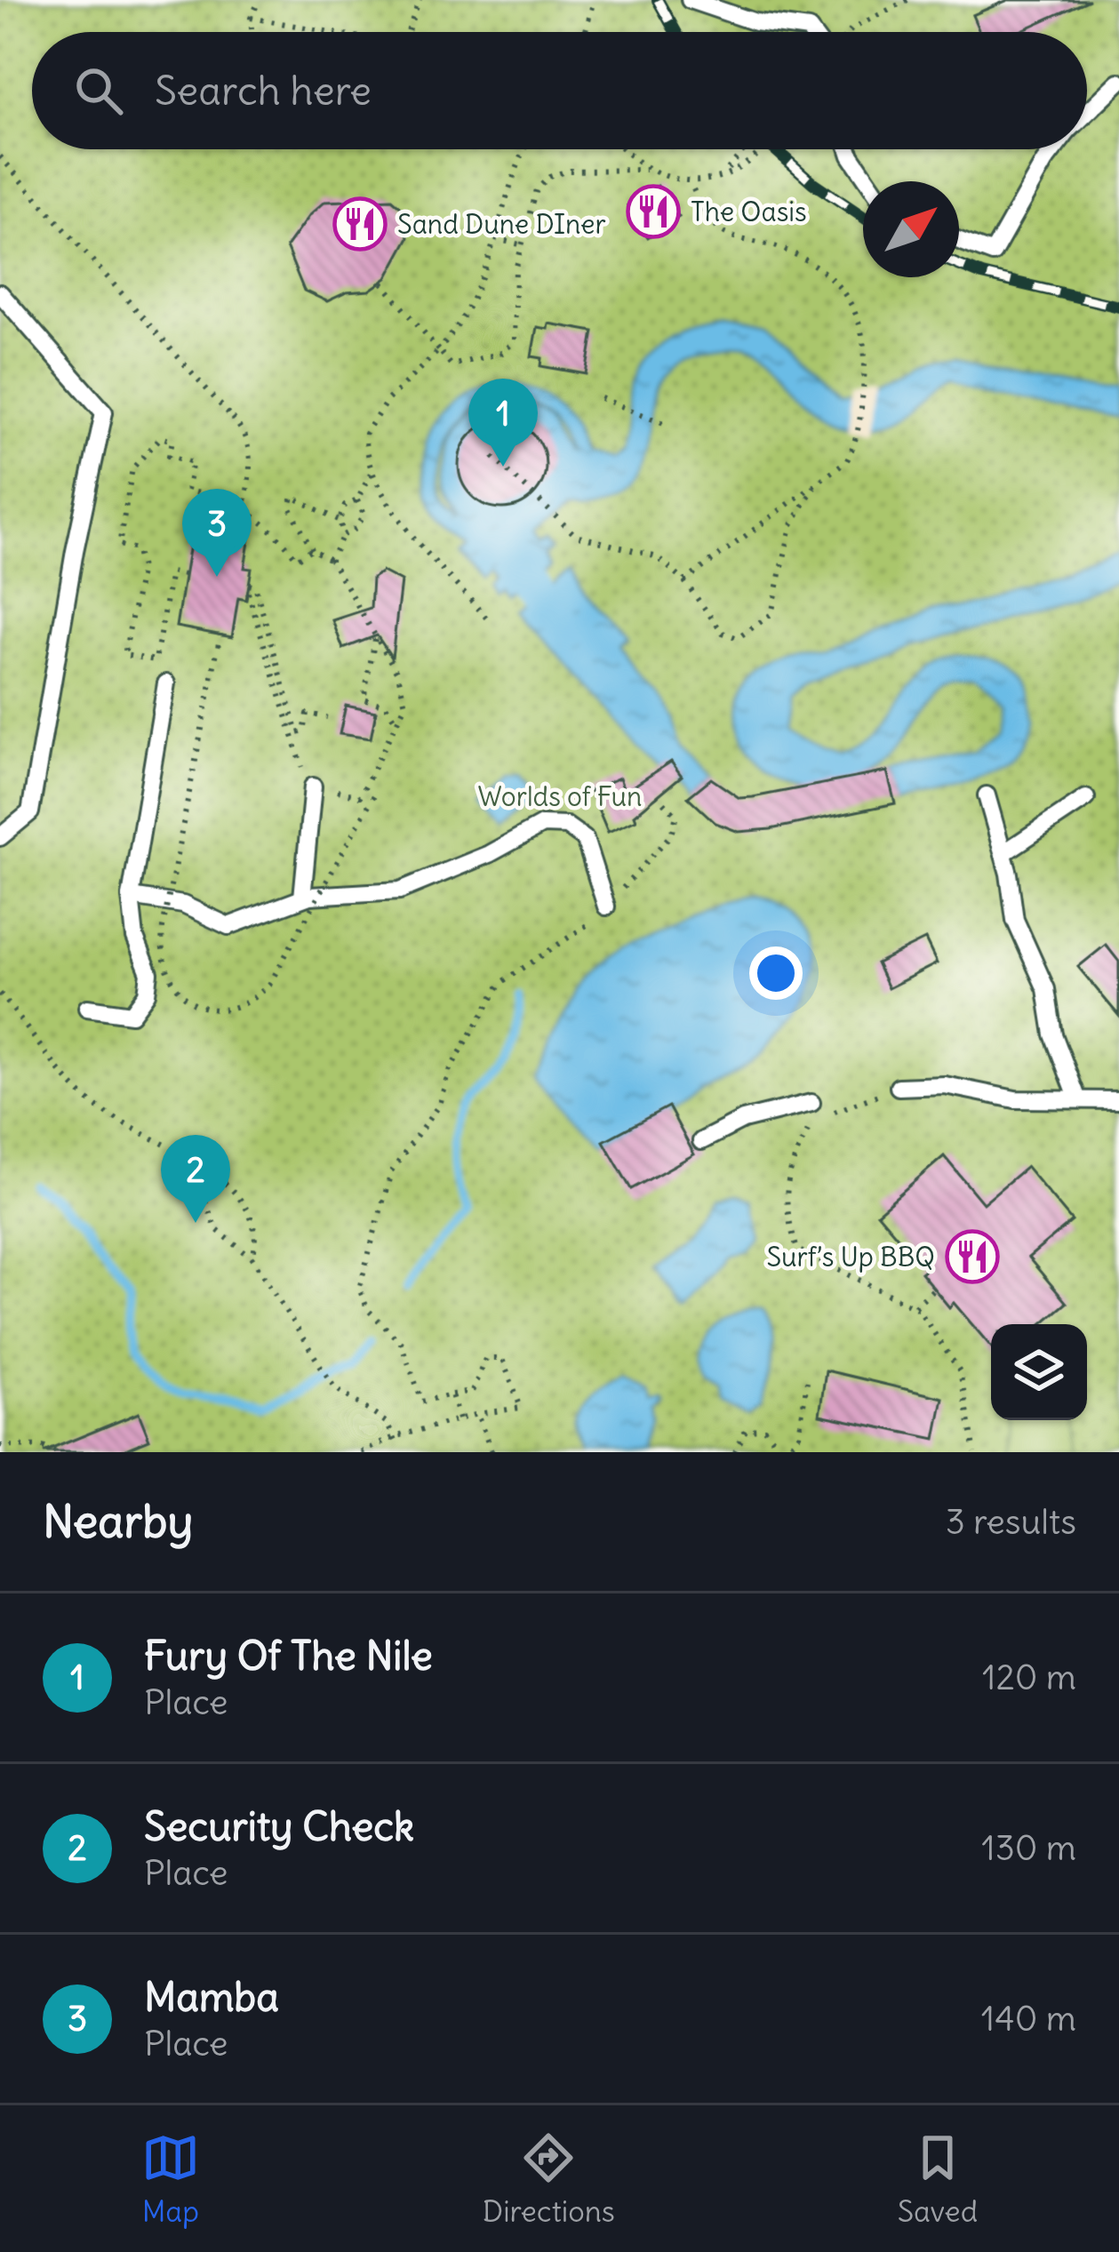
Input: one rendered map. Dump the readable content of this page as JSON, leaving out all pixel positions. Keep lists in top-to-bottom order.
{
  "parks": ["Worlds of Fun"],
  "places": {
    "restaurant": ["The Oasis", "Sand Dune DIner", "Surf’s Up BBQ"]
  },
  "north": "top right",
  "page": {
    "search": "Search here",
    "pins": ["1", "3", "2"],
    "heading": ["Nearby", "3 results"],
    "list": [
      {
        "mark": "1",
        "name": "Fury Of The Nile",
        "note": "Place",
        "value": "120 m"
      },
      {
        "mark": "2",
        "name": "Security Check",
        "note": "Place",
        "value": "130 m"
      },
      {
        "mark": "3",
        "name": "Mamba",
        "note": "Place",
        "value": "140 m"
      }
    ],
    "nav": ["Map", "Directions", "Saved"]
  }
}
